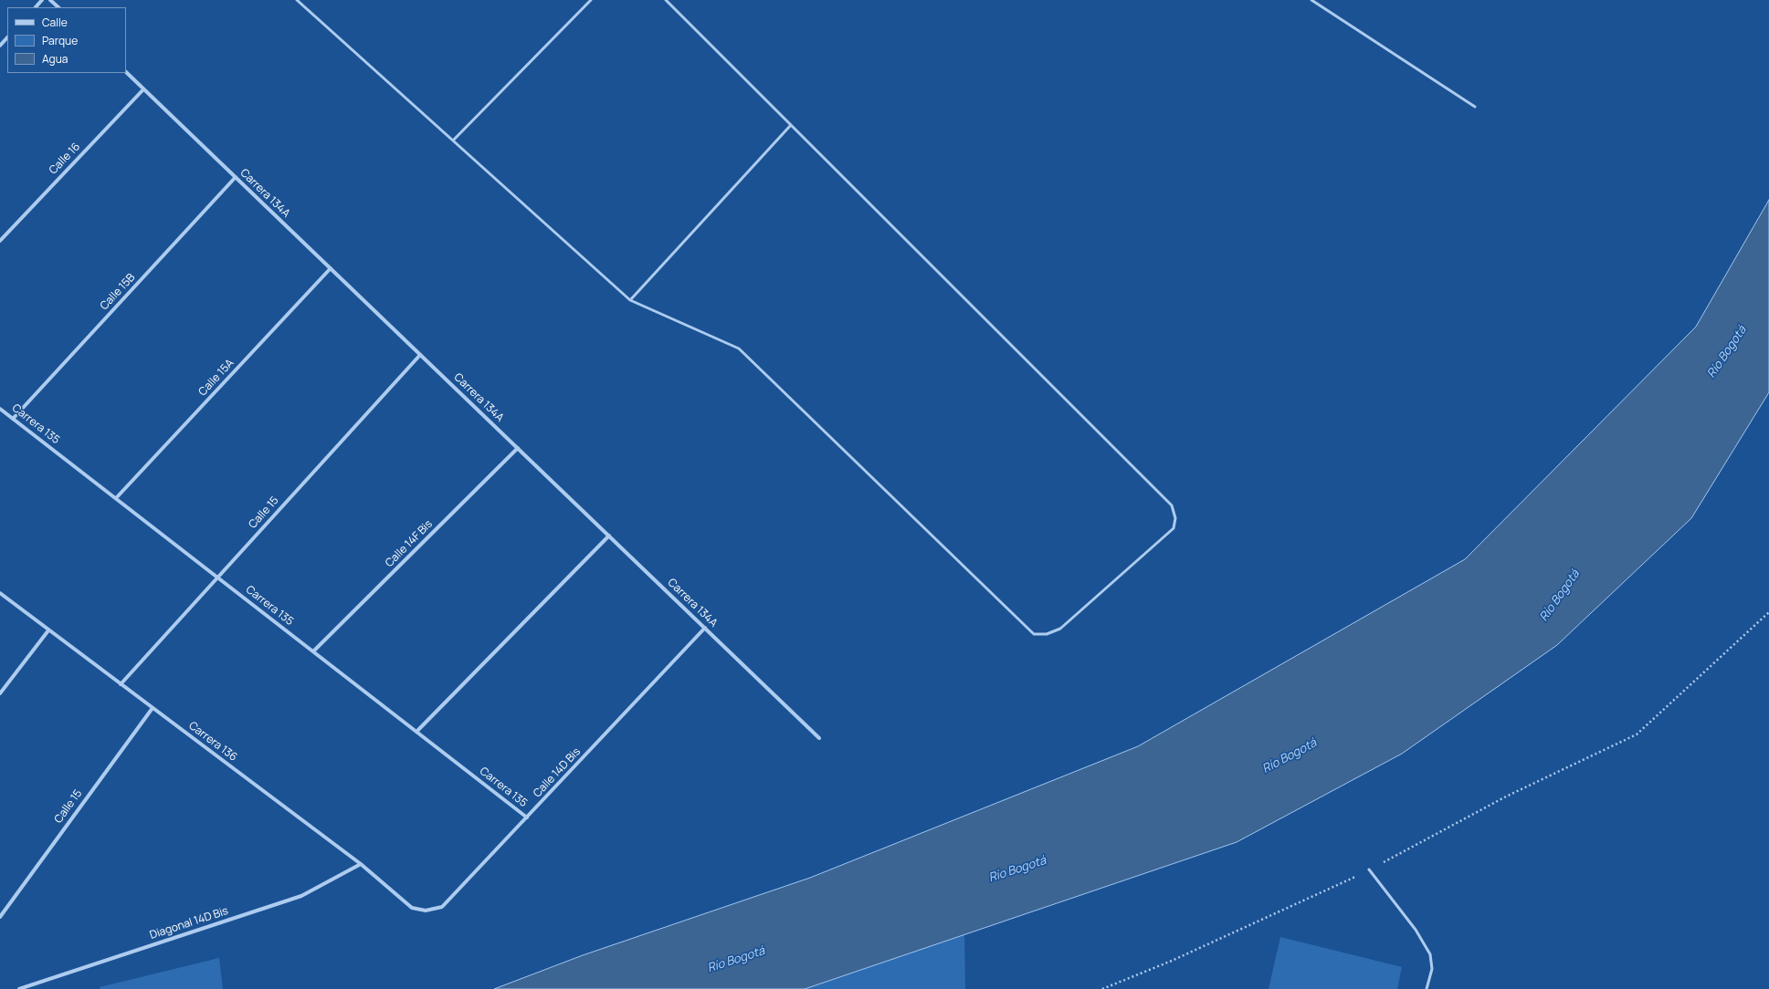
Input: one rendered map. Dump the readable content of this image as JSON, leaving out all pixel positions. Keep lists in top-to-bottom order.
{
  "streets": {
    "street": [
      "Calle 16",
      "Carrera 134A",
      "Calle 15B",
      "Calle 15A",
      "Carrera 135",
      "Calle 15",
      "Calle 14F Bis",
      "Carrera 136",
      "Calle 14D Bis",
      "Diagonal 14D Bis"
    ]
  },
  "crossings": [
    ["Calle 16", "Carrera 134A"],
    ["Carrera 134A", "Calle 15B"],
    ["Carrera 134A", "Calle 15A"],
    ["Carrera 134A", "Calle 15"],
    ["Carrera 134A", "Calle 14F Bis"],
    ["Carrera 134A", "Calle 14D Bis"],
    ["Calle 15B", "Carrera 135"],
    ["Calle 15A", "Carrera 135"],
    ["Carrera 135", "Calle 15"],
    ["Carrera 135", "Calle 14F Bis"],
    ["Carrera 135", "Calle 14D Bis"],
    ["Calle 15", "Carrera 136"],
    ["Carrera 136", "Calle 14D Bis"],
    ["Carrera 136", "Diagonal 14D Bis"]
  ],
  "water": ["Río Bogotá"],
  "legend": ["Calle", "Parque", "Agua"]
}
